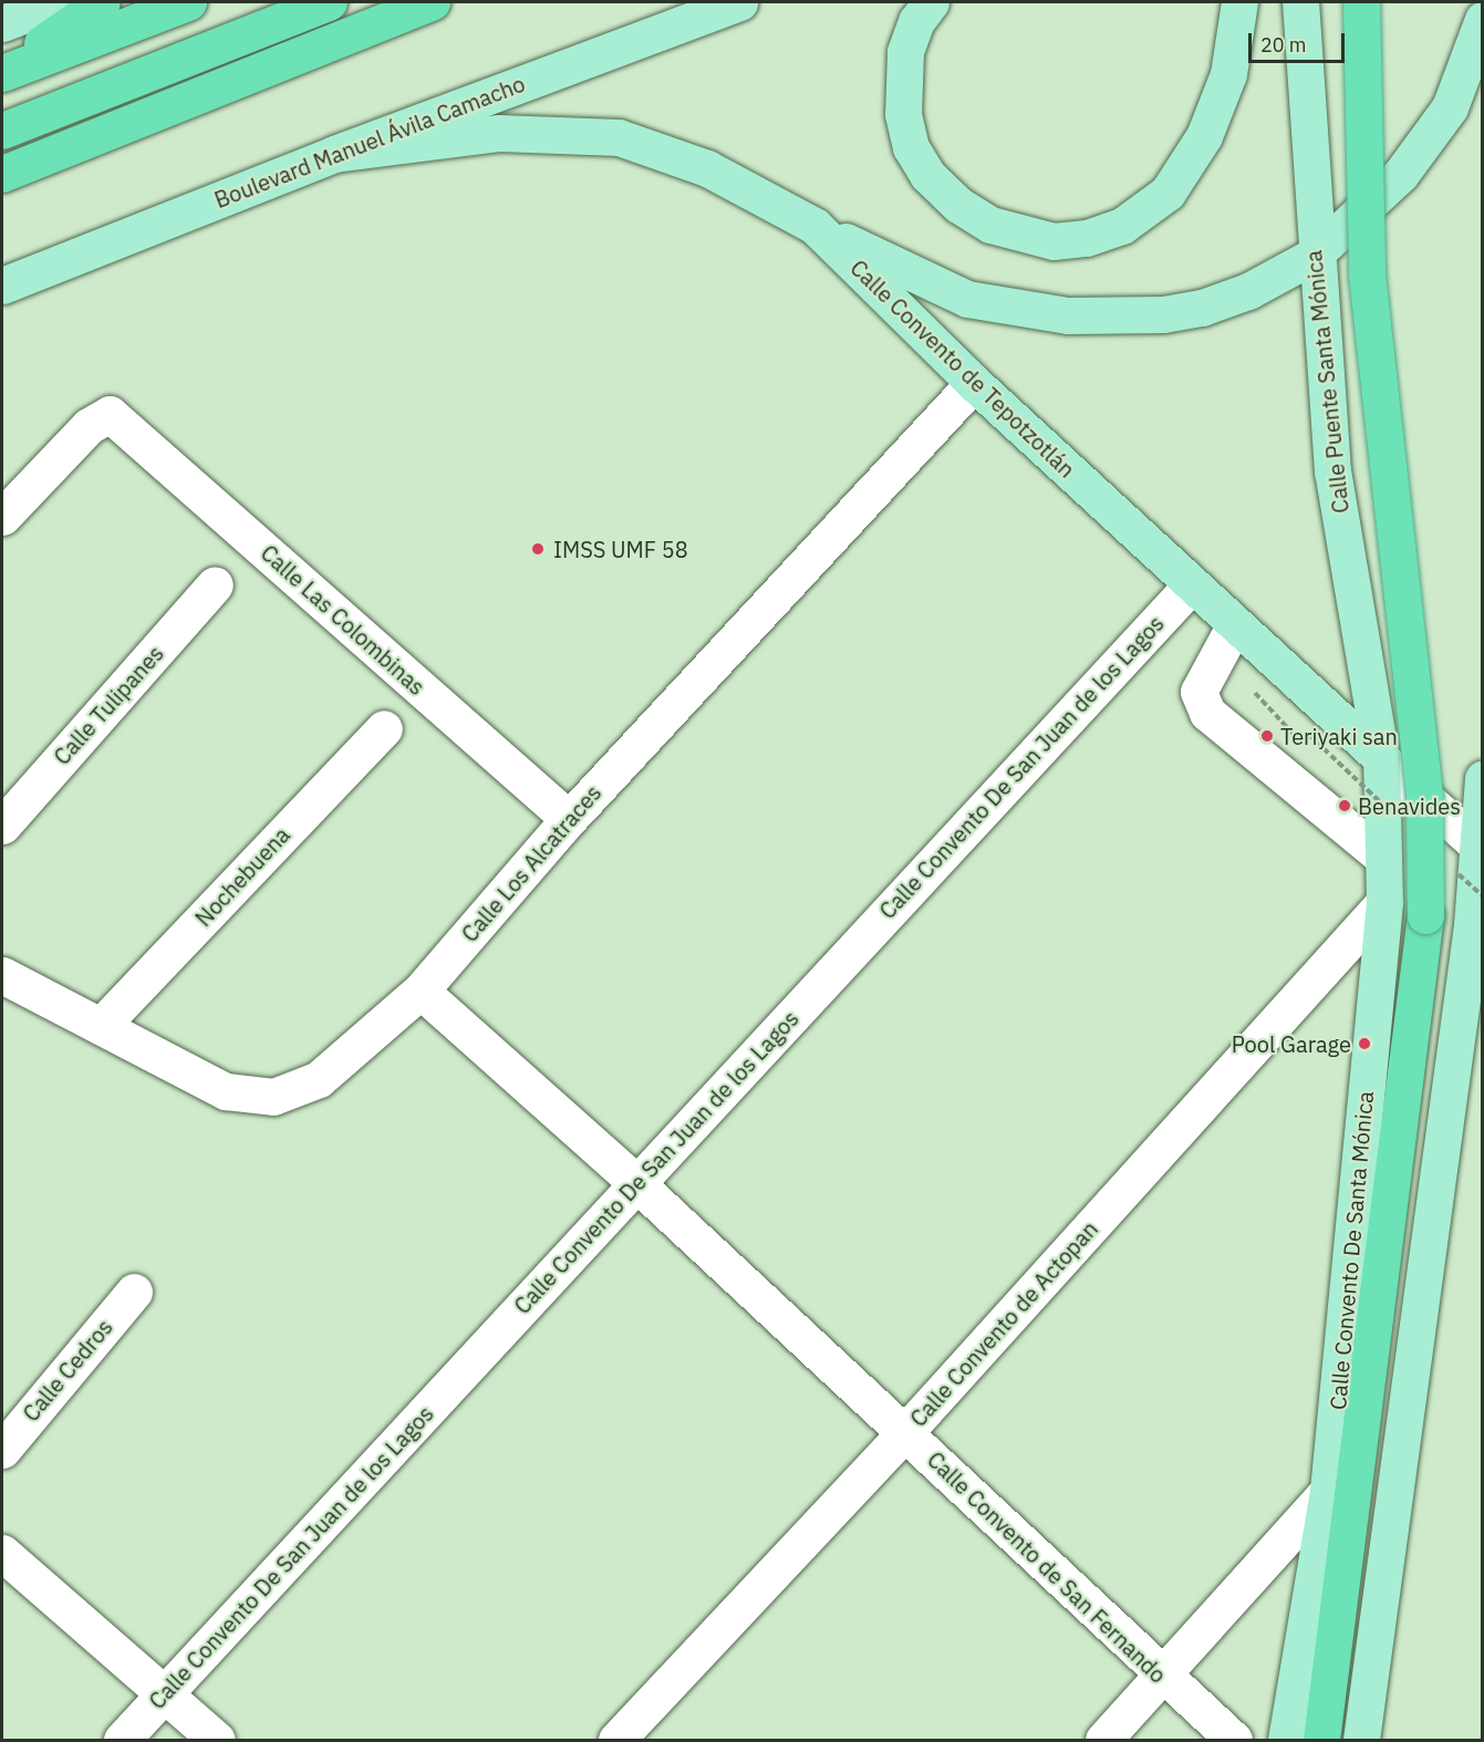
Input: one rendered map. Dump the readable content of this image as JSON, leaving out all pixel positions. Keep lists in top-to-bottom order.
{
  "streets": {
    "main road": [
      "Boulevard Manuel Ávila Camacho",
      "Calle Convento de Tepotzotlán",
      "Calle Puente Santa Mónica",
      "Calle Convento De Santa Mónica"
    ],
    "street": [
      "Calle Las Colombinas",
      "Calle Tulipanes",
      "Calle Convento De San Juan de los Lagos",
      "Calle Los Alcatraces",
      "Nochebuena",
      "Calle Convento de Actopan",
      "Calle Cedros",
      "Calle Convento de San Fernando"
    ]
  },
  "crossings": [
    ["Boulevard Manuel Ávila Camacho", "Calle Convento de Tepotzotlán"],
    ["Calle Convento de Tepotzotlán", "Calle Puente Santa Mónica"],
    ["Calle Convento de Tepotzotlán", "Calle Convento De San Juan de los Lagos"],
    ["Calle Convento de Tepotzotlán", "Calle Los Alcatraces"],
    ["Calle Convento de Tepotzotlán", "Calle Convento De Santa Mónica"],
    ["Calle Puente Santa Mónica", "Calle Convento De Santa Mónica"],
    ["Calle Las Colombinas", "Calle Los Alcatraces"],
    ["Calle Convento De San Juan de los Lagos", "Calle Convento de San Fernando"],
    ["Calle Los Alcatraces", "Nochebuena"],
    ["Calle Los Alcatraces", "Calle Convento de San Fernando"],
    ["Calle Convento De Santa Mónica", "Calle Convento de Actopan"],
    ["Calle Convento de Actopan", "Calle Convento de San Fernando"]
  ],
  "places": [
    "IMSS UMF 58",
    "Teriyaki san",
    "Benavides",
    "Pool Garage"
  ],
  "scale_bar": "20 m"
}
